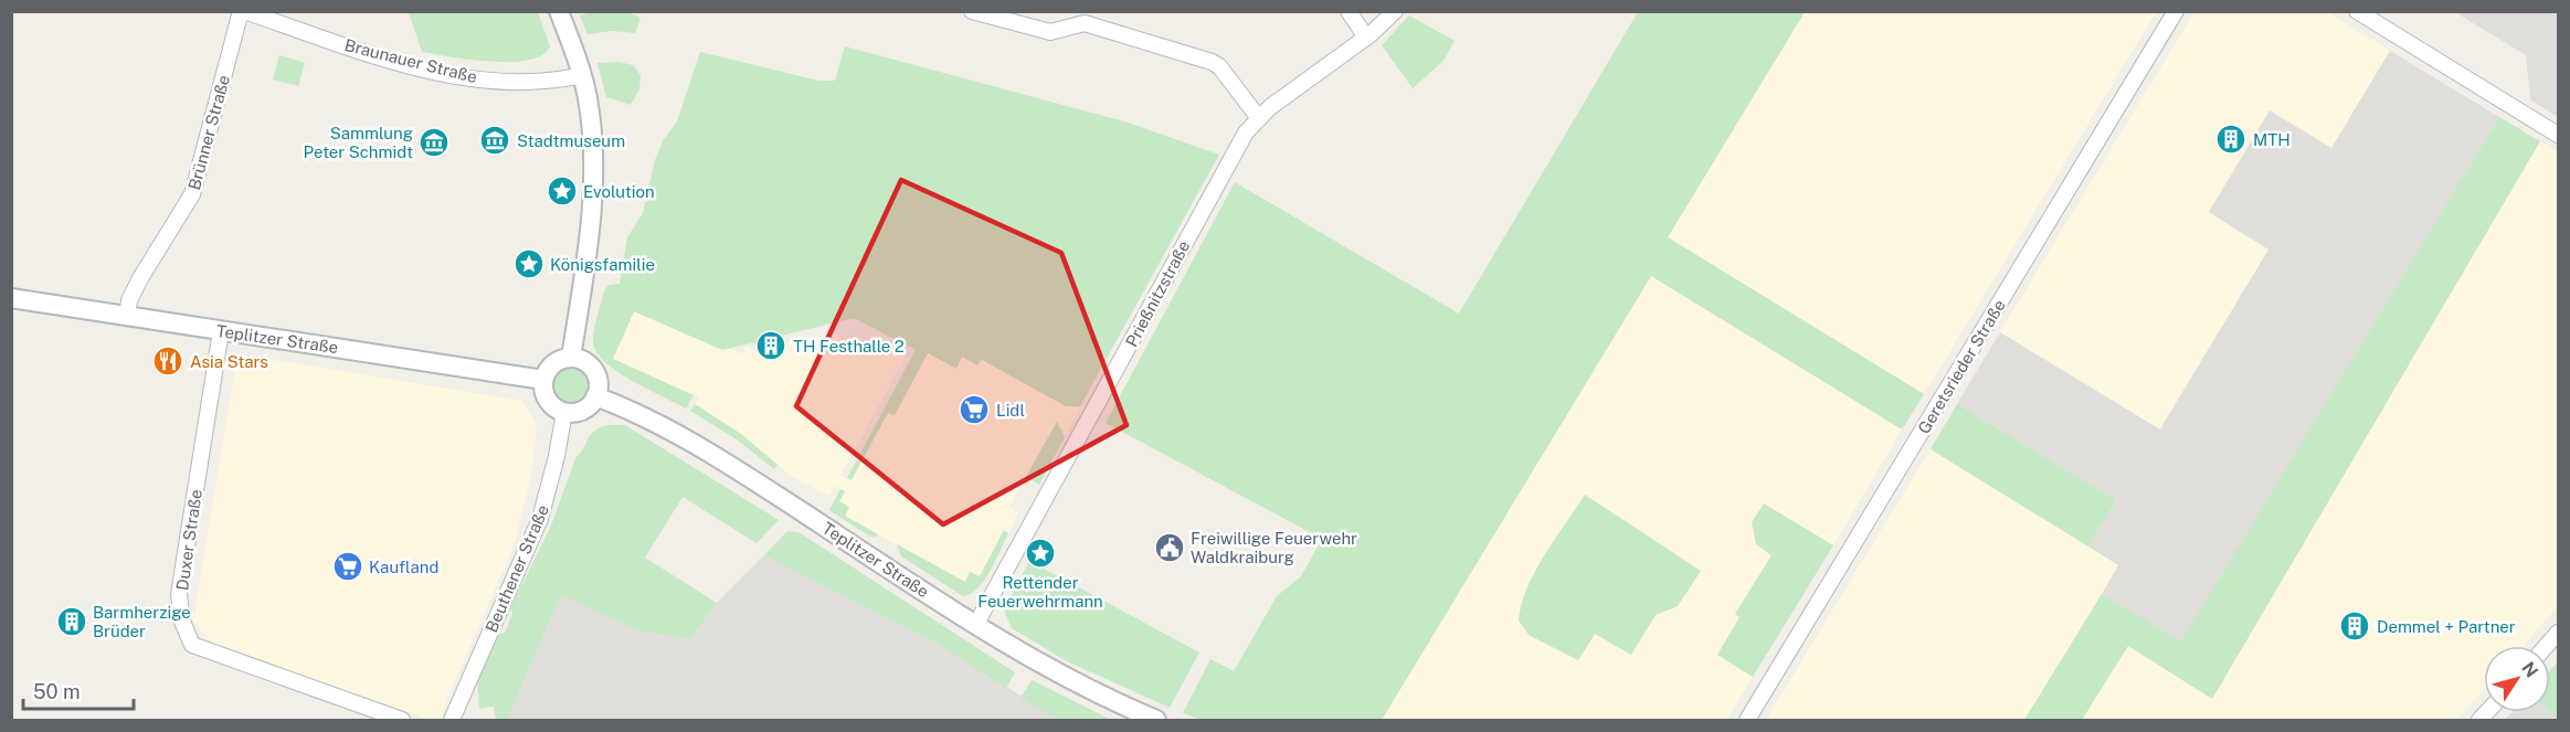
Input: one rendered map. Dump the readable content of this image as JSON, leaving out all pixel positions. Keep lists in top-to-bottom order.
{
  "streets": {
    "street": [
      "Braunauer Straße",
      "Brünner Straße",
      "Prießnitzstraße",
      "Teplitzer Straße",
      "Geretsrieder Straße",
      "Duxer Straße",
      "Beuthener Straße"
    ]
  },
  "crossings": [
    ["Braunauer Straße", "Brünner Straße"],
    ["Brünner Straße", "Teplitzer Straße"],
    ["Prießnitzstraße", "Teplitzer Straße"],
    ["Teplitzer Straße", "Duxer Straße"],
    ["Teplitzer Straße", "Beuthener Straße"]
  ],
  "places": {
    "building": [
      "MTH",
      "TH Festhalle 2",
      "Barmherzige Brüder",
      "Demmel + Partner"
    ],
    "museum": ["Stadtmuseum", "Sammlung Peter Schmidt"],
    "place": ["Evolution", "Königsfamilie", "Rettender Feuerwehrmann"],
    "restaurant": ["Asia Stars"],
    "supermarket": ["Lidl", "Kaufland"],
    "public building": ["Freiwillige Feuerwehr Waldkraiburg"]
  },
  "scale_bar": "50 m",
  "north": "top right"
}
